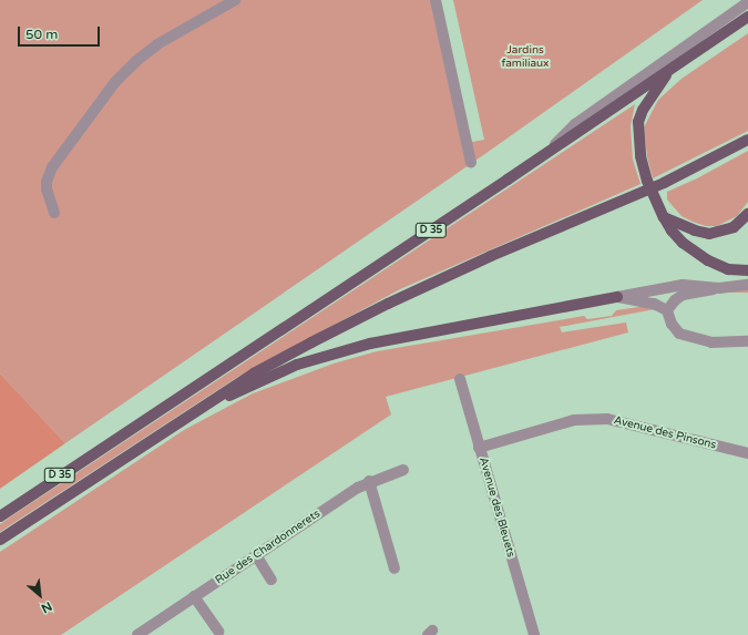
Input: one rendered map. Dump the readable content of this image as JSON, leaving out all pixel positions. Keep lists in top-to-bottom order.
{
  "streets": {
    "main road": ["D 35"],
    "street": ["Avenue des Pinsons", "Avenue des Bleuets", "Rue des Chardonnerets"]
  },
  "crossings": [
    ["Avenue des Pinsons", "Avenue des Bleuets"]
  ],
  "parks": ["Jardins familiaux"],
  "scale_bar": "50 m",
  "north": "bottom right"
}
